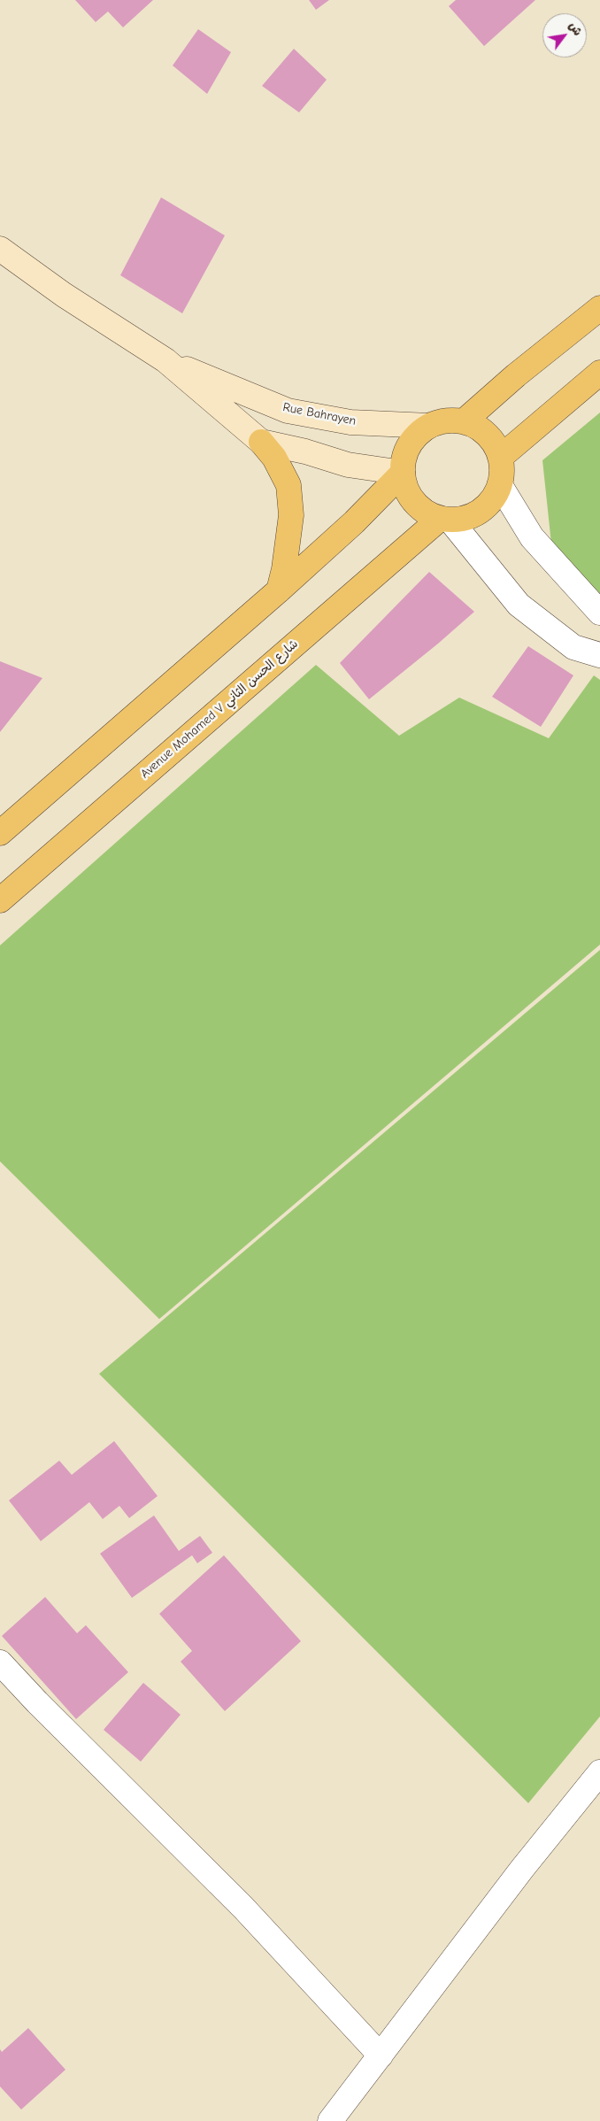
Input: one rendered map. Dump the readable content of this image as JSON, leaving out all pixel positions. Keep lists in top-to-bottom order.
{
  "streets": {
    "highway": ["Avenue Mohamed V شارع الحسن الثاني"],
    "street": ["Rue Bahrayen"]
  },
  "crossings": [
    ["Rue Bahrayen", "Avenue Mohamed V شارع الحسن الثاني"]
  ],
  "north": "top right"
}
